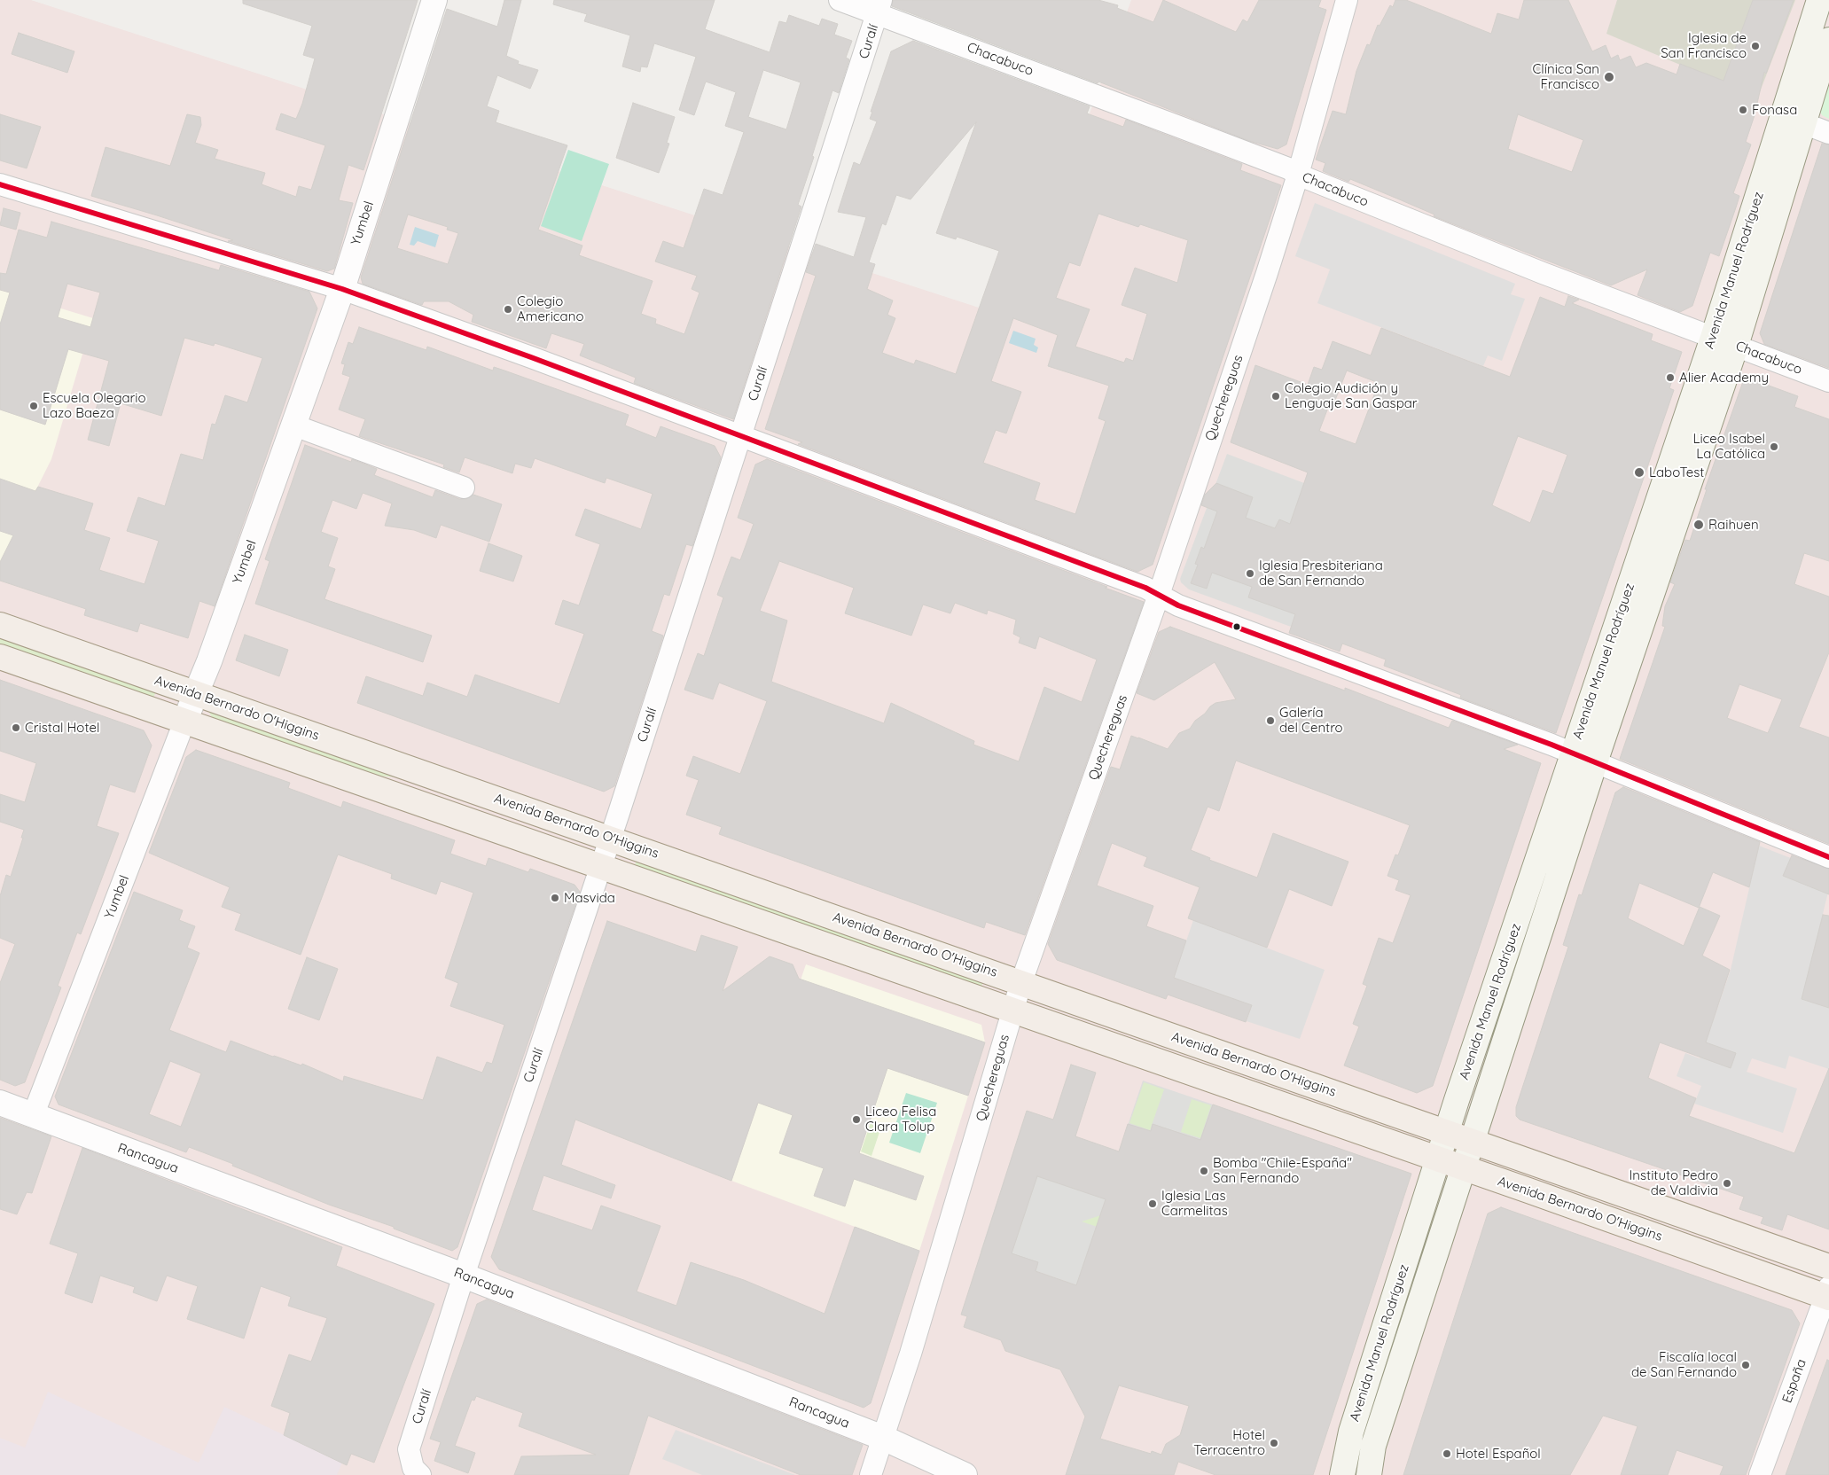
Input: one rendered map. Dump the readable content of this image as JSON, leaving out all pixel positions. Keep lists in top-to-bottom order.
{
  "streets": {
    "main road": ["Avenida Manuel Rodríguez", "Avenida Bernardo O'Higgins"],
    "street": [
      "Curalí",
      "Chacabuco",
      "Yumbel",
      "Quechereguas",
      "Rancagua",
      "España"
    ]
  },
  "crossings": [
    ["Curalí", "Chacabuco"],
    ["Curalí", "Avenida Bernardo O'Higgins"],
    ["Curalí", "Rancagua"],
    ["Chacabuco", "Avenida Manuel Rodríguez"],
    ["Chacabuco", "Quechereguas"],
    ["Yumbel", "Avenida Bernardo O'Higgins"],
    ["Yumbel", "Rancagua"],
    ["Avenida Manuel Rodríguez", "Avenida Bernardo O'Higgins"],
    ["Quechereguas", "Avenida Bernardo O'Higgins"],
    ["Quechereguas", "Rancagua"],
    ["Avenida Bernardo O'Higgins", "España"]
  ],
  "places": [
    "Iglesia de San Francisco",
    "Clínica San Francisco",
    "Fonasa",
    "Colegio Americano",
    "Alier Academy",
    "Colegio Audición y Lenguaje San Gaspar",
    "Escuela Olegario Lazo Baeza",
    "Liceo Isabel La Católica",
    "LaboTest",
    "Raihuen",
    "Iglesia Presbiteriana de San Fernando",
    "Galería del Centro",
    "Cristal Hotel",
    "Masvida",
    "Liceo Felisa Clara Tolup",
    "Bomba \"Chile-España\" San Fernando",
    "Instituto Pedro de Valdivia",
    "Iglesia Las Carmelitas",
    "Fiscalía local de San Fernando",
    "Hotel Terracentro",
    "Hotel Español"
  ]
}
